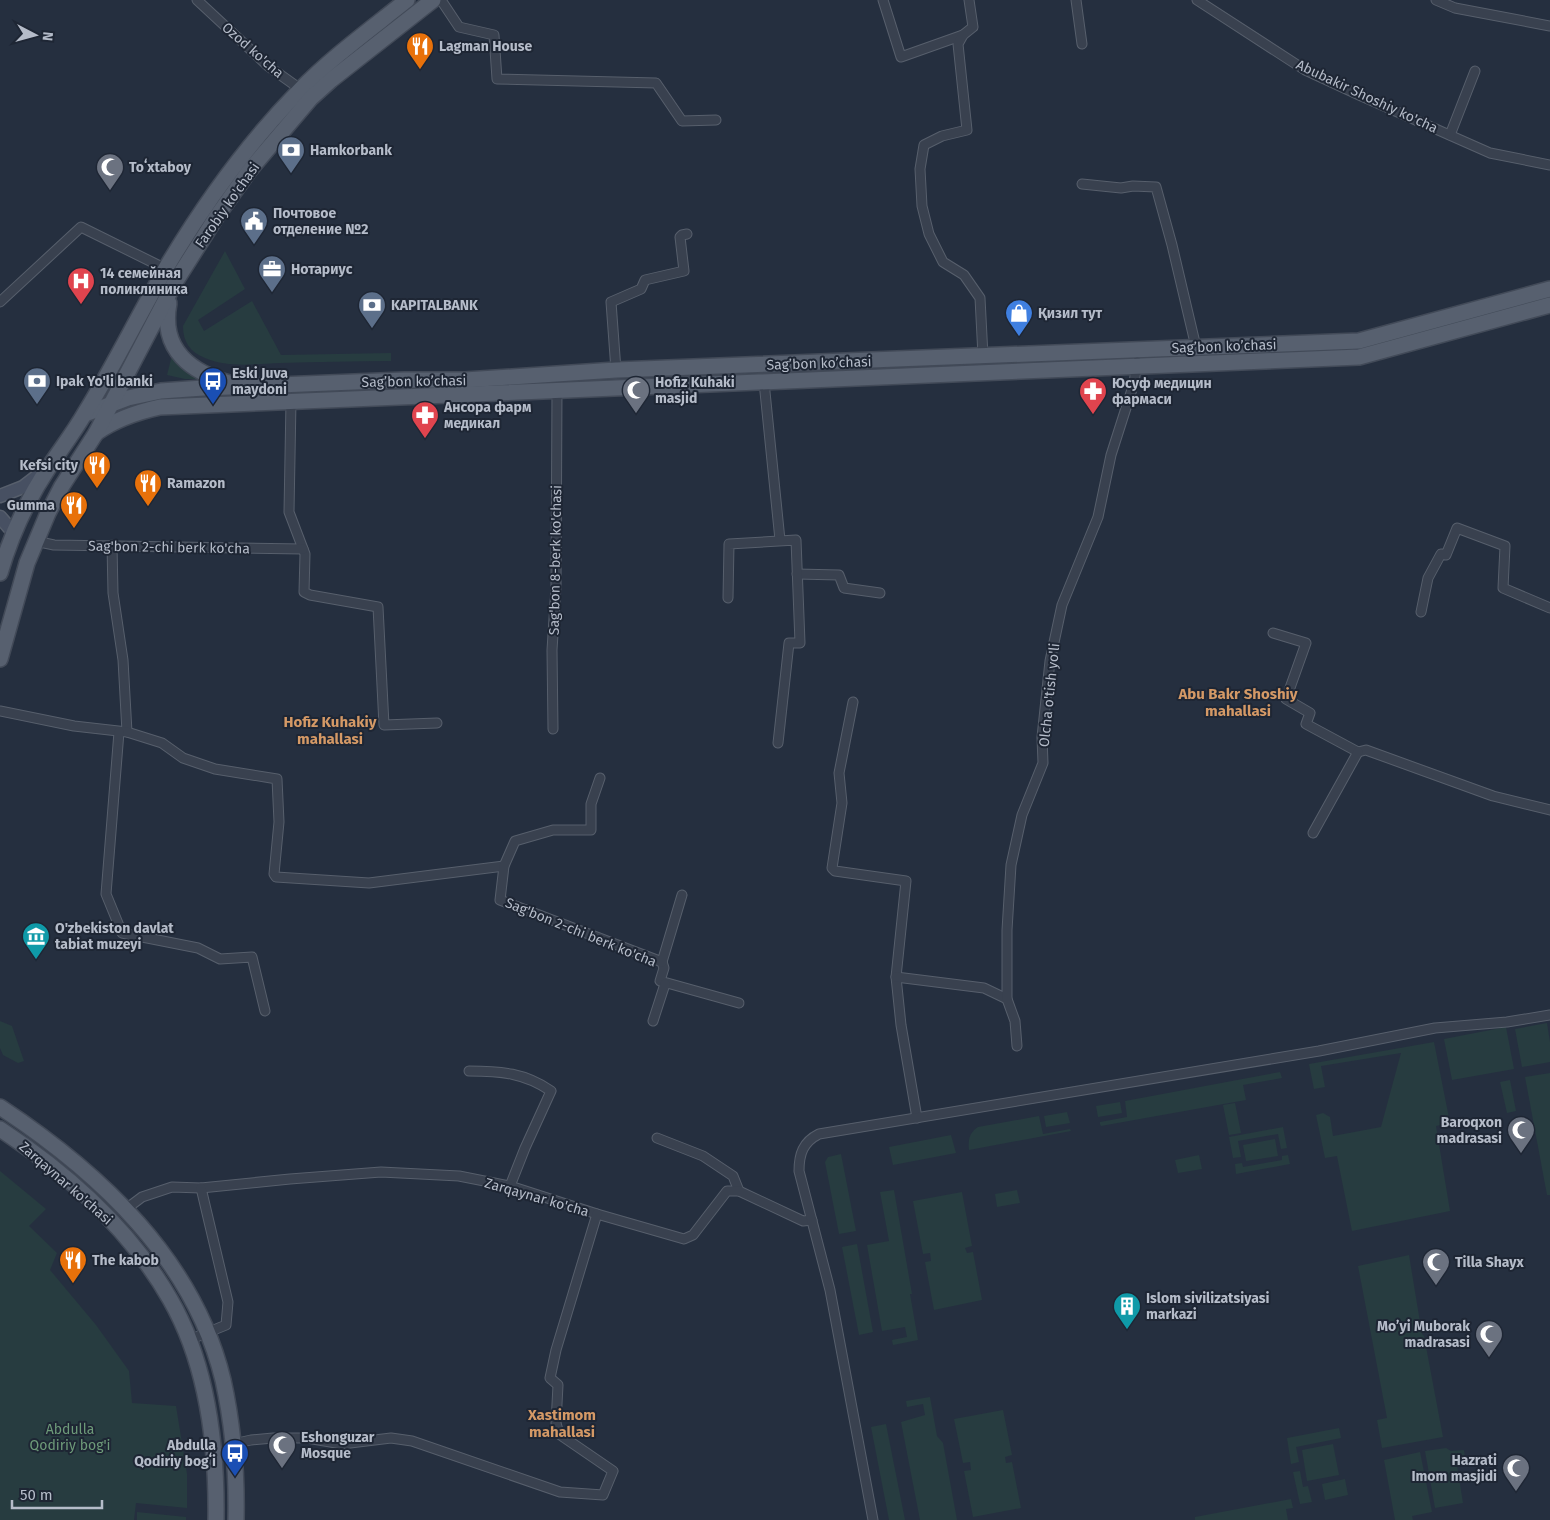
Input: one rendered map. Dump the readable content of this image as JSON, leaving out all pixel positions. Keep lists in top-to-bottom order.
{
  "streets": {
    "main road": ["Farobiy ko'chasi", "Sag’bon ko’chasi", "Zarqaynar ko'chasi"],
    "street": [
      "Ozod ko'cha",
      "Abubakir Shoshiy ko'cha",
      "Sag'bon 2-chi berk ko'cha",
      "Sag'bon 8-berk ko'chasi",
      "Olcha o'tish yo'li",
      "Zarqaynar ko'cha"
    ]
  },
  "crossings": [
    ["Ozod ko'cha", "Farobiy ko'chasi"],
    ["Farobiy ko'chasi", "Sag’bon ko’chasi"],
    ["Sag’bon ko’chasi", "Sag'bon 8-berk ko'chasi"],
    ["Sag’bon ko’chasi", "Olcha o'tish yo'li"],
    ["Zarqaynar ko'chasi", "Zarqaynar ko'cha"]
  ],
  "districts": ["Abu Bakr Shoshiy mahallasi", "Hofiz Kuhakiy mahallasi", "Xastimom mahallasi"],
  "parks": ["Abdulla Qodiriy bog'i"],
  "places": {
    "restaurant": [
      "Lagman House",
      "Kefsi city",
      "Ramazon",
      "Gumma",
      "The kabob"
    ],
    "bank": ["Hamkorbank", "KAPITALBANK", "Ipak Yo'li banki"],
    "mosque": [
      "Toʻxtaboy",
      "Hofiz Kuhaki masjid",
      "Baroqxon madrasasi",
      "Tilla Shayx",
      "Mo’yi Muborak madrasasi",
      "Eshonguzar Mosque",
      "Hazrati Imom masjidi"
    ],
    "public building": ["Почтовое отделение №2"],
    "office": ["Нотариус"],
    "hospital": ["14 семейная поликлиника"],
    "shop": ["Қизил тут"],
    "bus stop": ["Eski Juva maydoni", "Abdulla Qodiriy bogʻi"],
    "pharmacy": ["Юсуф медицин фармаси", "Ансора фарм медикал"],
    "museum": ["O'zbekiston davlat tabiat muzeyi"],
    "building": ["Islom sivilizatsiyasi markazi"]
  },
  "scale_bar": "50 m",
  "north": "right"
}
